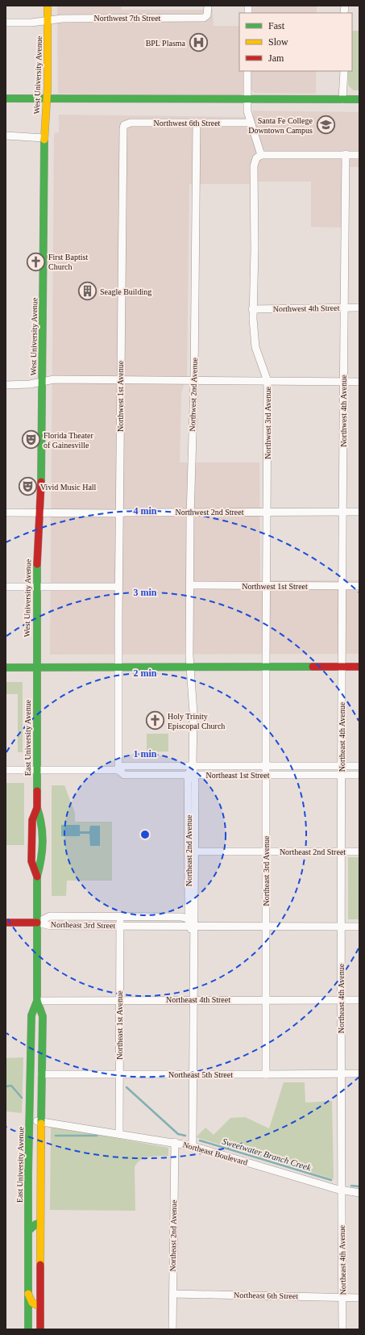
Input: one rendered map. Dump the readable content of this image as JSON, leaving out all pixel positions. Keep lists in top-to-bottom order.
{
  "streets": {
    "main road": ["West University Avenue", "East University Avenue"],
    "street": [
      "Northwest 7th Street",
      "Northwest 6th Street",
      "Northwest 4th Street",
      "Northwest 2nd Avenue",
      "Northwest 1st Avenue",
      "Northwest 4th Avenue",
      "Northwest 3rd Avenue",
      "Northwest 2nd Street",
      "Northwest 1st Street",
      "Northeast 4th Avenue",
      "Northeast 1st Street",
      "Northeast 2nd Avenue",
      "Northeast 2nd Street",
      "Northeast 3rd Avenue",
      "Northeast 3rd Street",
      "Northeast 4th Street",
      "Northeast 1st Avenue",
      "Northeast 5th Street",
      "Northeast Boulevard",
      "Northeast 6th Street"
    ]
  },
  "crossings": [
    ["Northwest 7th Street", "West University Avenue"],
    ["West University Avenue", "Northwest 2nd Street"],
    ["West University Avenue", "East University Avenue"],
    ["Northwest 6th Street", "Northwest 2nd Avenue"],
    ["Northwest 6th Street", "Northwest 1st Avenue"],
    ["Northwest 4th Street", "Northwest 4th Avenue"],
    ["Northwest 4th Street", "Northwest 3rd Avenue"],
    ["Northwest 2nd Avenue", "Northwest 2nd Street"],
    ["Northwest 2nd Avenue", "Northwest 1st Street"],
    ["Northwest 1st Avenue", "Northwest 2nd Street"],
    ["Northwest 4th Avenue", "Northwest 2nd Street"],
    ["Northwest 4th Avenue", "Northwest 1st Street"],
    ["Northwest 4th Avenue", "Northeast 4th Avenue"],
    ["Northwest 3rd Avenue", "Northwest 2nd Street"],
    ["Northwest 3rd Avenue", "Northwest 1st Street"],
    ["Northwest 3rd Avenue", "Northeast 3rd Avenue"],
    ["Northeast 4th Avenue", "Northeast 1st Street"],
    ["Northeast 4th Avenue", "Northeast 2nd Street"],
    ["Northeast 4th Avenue", "Northeast 3rd Street"],
    ["Northeast 4th Avenue", "Northeast 4th Street"],
    ["Northeast 4th Avenue", "Northeast 5th Street"],
    ["Northeast 4th Avenue", "Northeast Boulevard"],
    ["Northeast 4th Avenue", "Northeast 6th Street"],
    ["East University Avenue", "Northeast 1st Street"],
    ["East University Avenue", "Northeast 3rd Street"],
    ["East University Avenue", "Northeast 4th Street"],
    ["East University Avenue", "Northeast 5th Street"],
    ["East University Avenue", "Northeast Boulevard"],
    ["Northeast 1st Street", "Northeast 2nd Avenue"],
    ["Northeast 1st Street", "Northeast 3rd Avenue"],
    ["Northeast 2nd Avenue", "Northeast 2nd Street"],
    ["Northeast 2nd Avenue", "Northeast 3rd Street"],
    ["Northeast 2nd Avenue", "Northeast 4th Street"],
    ["Northeast 2nd Avenue", "Northeast 5th Street"],
    ["Northeast 2nd Avenue", "Northeast Boulevard"],
    ["Northeast 2nd Avenue", "Northeast 6th Street"],
    ["Northeast 2nd Street", "Northeast 3rd Avenue"],
    ["Northeast 3rd Avenue", "Northeast 3rd Street"],
    ["Northeast 3rd Avenue", "Northeast 4th Street"],
    ["Northeast 3rd Avenue", "Northeast 5th Street"],
    ["Northeast 3rd Street", "Northeast 1st Avenue"],
    ["Northeast 4th Street", "Northeast 1st Avenue"],
    ["Northeast 1st Avenue", "Northeast 5th Street"],
    ["Northeast 1st Avenue", "Northeast Boulevard"]
  ],
  "water": ["Sweetwater Branch Creek"],
  "places": {
    "hospital": ["BPL Plasma"],
    "school or university": ["Santa Fe College Downtown Campus"],
    "church": ["First Baptist Church", "Holy Trinity Episcopal Church"],
    "building": ["Seagle Building"],
    "theatre": ["Florida Theater of Gainesville", "Vivid Music Hall"]
  },
  "legend": ["Fast", "Slow", "Jam"],
  "rings": [
    "4 min",
    "3 min",
    "2 min",
    "1 min"
  ]
}
